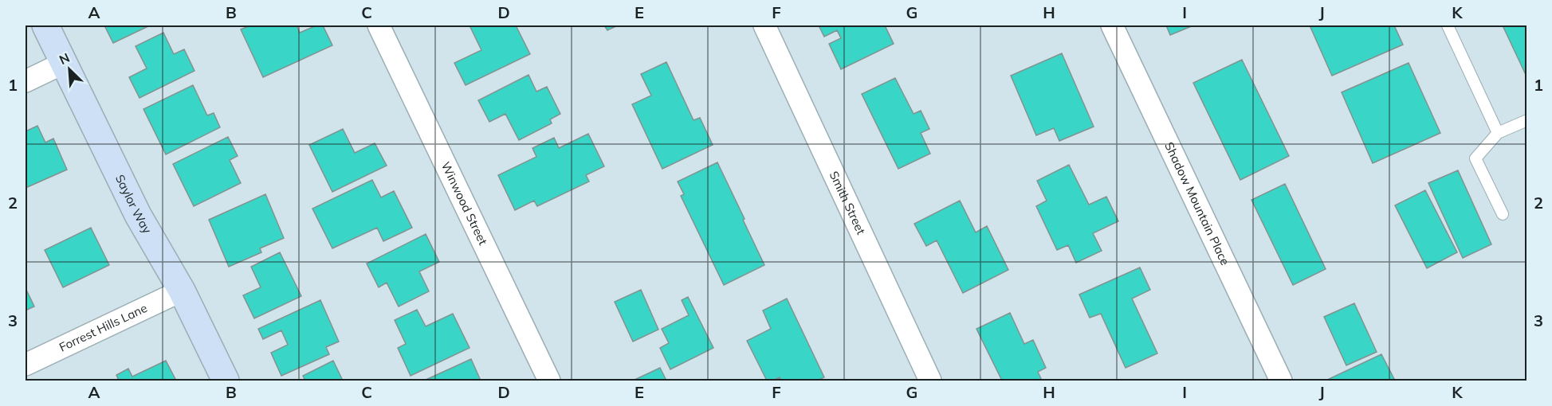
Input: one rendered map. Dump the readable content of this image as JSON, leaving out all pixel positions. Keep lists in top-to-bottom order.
{
  "streets": {
    "street": [
      "Winwood Street",
      "Smith Street",
      "Shadow Mountain Place",
      "Saylor Way",
      "Forrest Hills Lane"
    ]
  },
  "crossings": [
    ["Saylor Way", "Forrest Hills Lane"]
  ],
  "north": "top left",
  "grid": {
    "columns": [
      "A",
      "B",
      "C",
      "D",
      "E",
      "F",
      "G",
      "H",
      "I",
      "J",
      "K"
    ],
    "rows": ["1", "2", "3"]
  }
}
